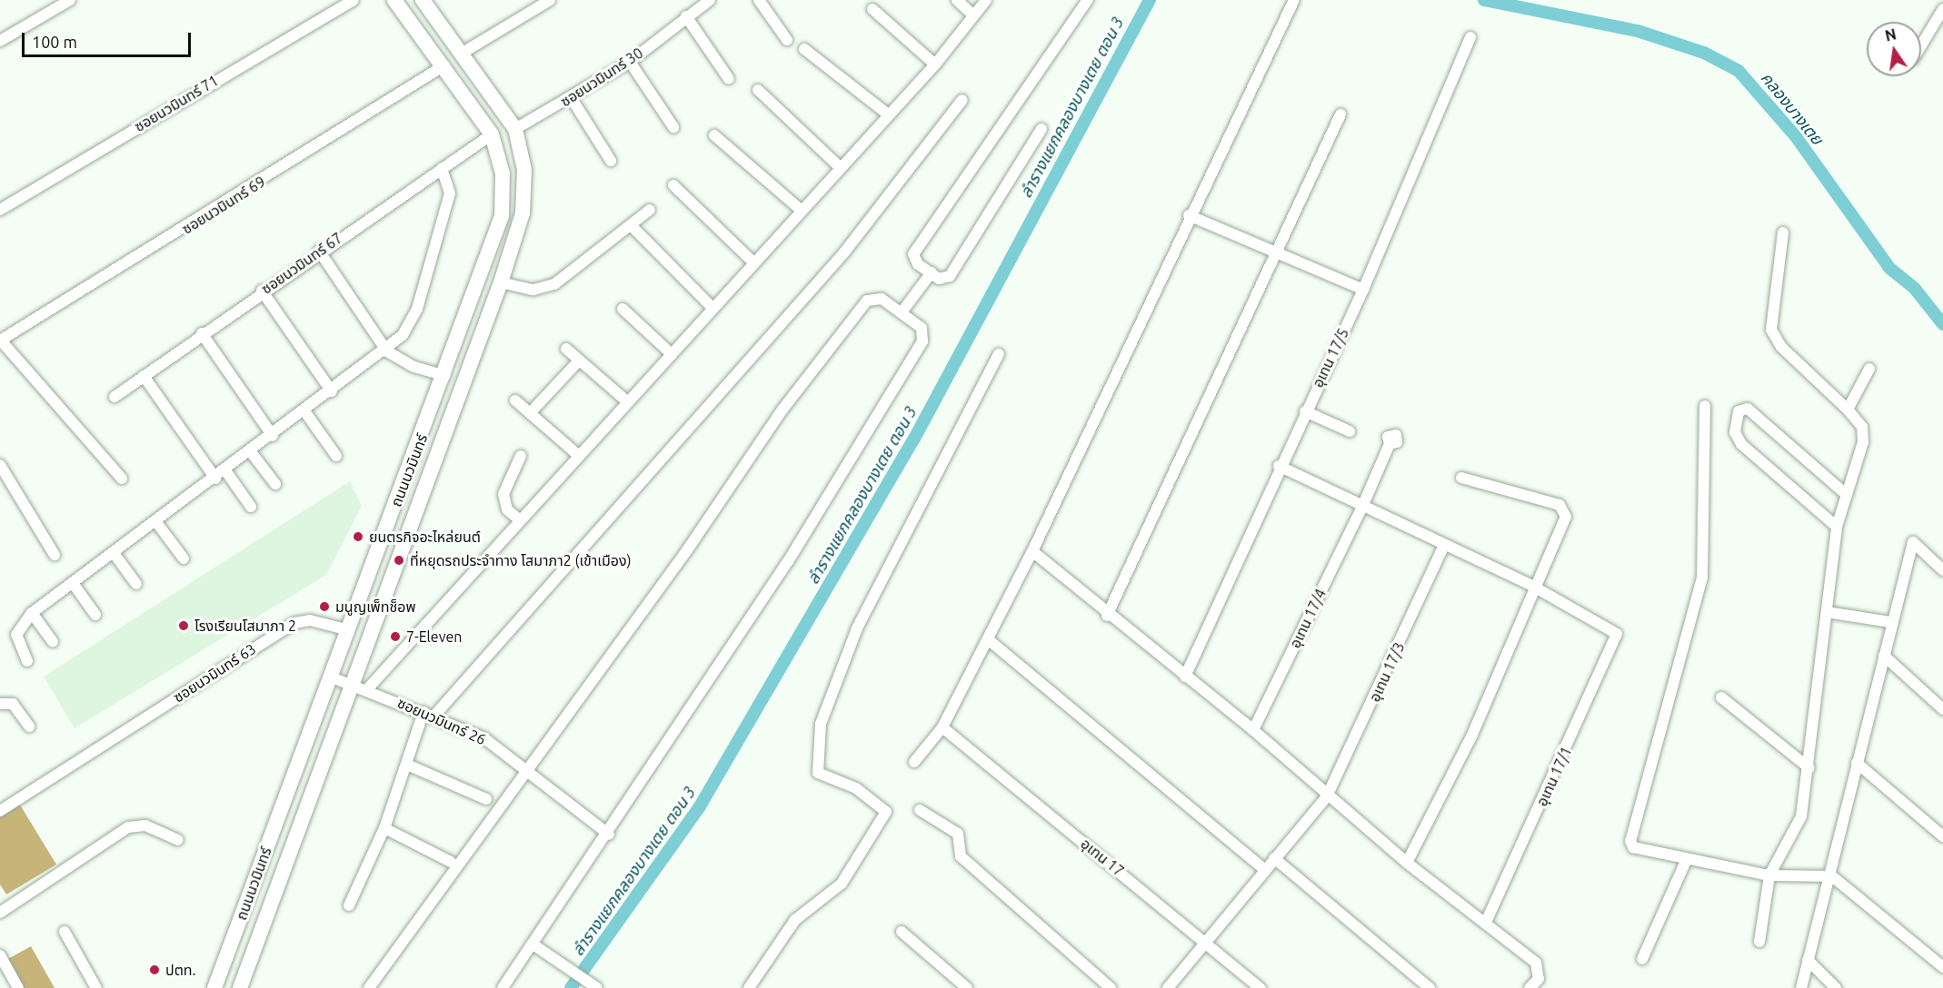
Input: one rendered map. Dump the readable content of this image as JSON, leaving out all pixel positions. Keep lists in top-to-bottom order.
{
  "streets": {
    "main road": ["ถนนนวมินทร์"],
    "street": [
      "ซอยนวมินทร์ 30",
      "ซอยนวมินทร์ 71",
      "ซอยนวมินทร์ 69",
      "ซอยนวมินทร์ 67",
      "อุเทน 17/5",
      "อุเทน 17/4",
      "อุเทน 17/3",
      "ซอยนวมินทร์ 63",
      "ซอยนวมินทร์ 26",
      "อุเทน 17/1",
      "อุเทน 17"
    ]
  },
  "crossings": [
    ["ซอยนวมินทร์ 30", "ถนนนวมินทร์"],
    ["ซอยนวมินทร์ 69", "ถนนนวมินทร์"],
    ["ซอยนวมินทร์ 67", "ถนนนวมินทร์"],
    ["ถนนนวมินทร์", "ซอยนวมินทร์ 63"],
    ["ถนนนวมินทร์", "ซอยนวมินทร์ 26"],
    ["อุเทน 17/3", "อุเทน 17"]
  ],
  "water": ["ลำรางแยกคลองบางเตย ตอน 3", "คลองบางเตย"],
  "places": [
    "ยนตรกิจอะไหล่ยนต์",
    "ที่หยุดรถประจำทาง โสมาภา2 (เข้าเมือง)",
    "มนูญเพ็ทช็อพ",
    "โรงเรียนโสมาภา 2",
    "7-Eleven",
    "ปตท."
  ],
  "scale_bar": "100 m",
  "north": "top"
}
